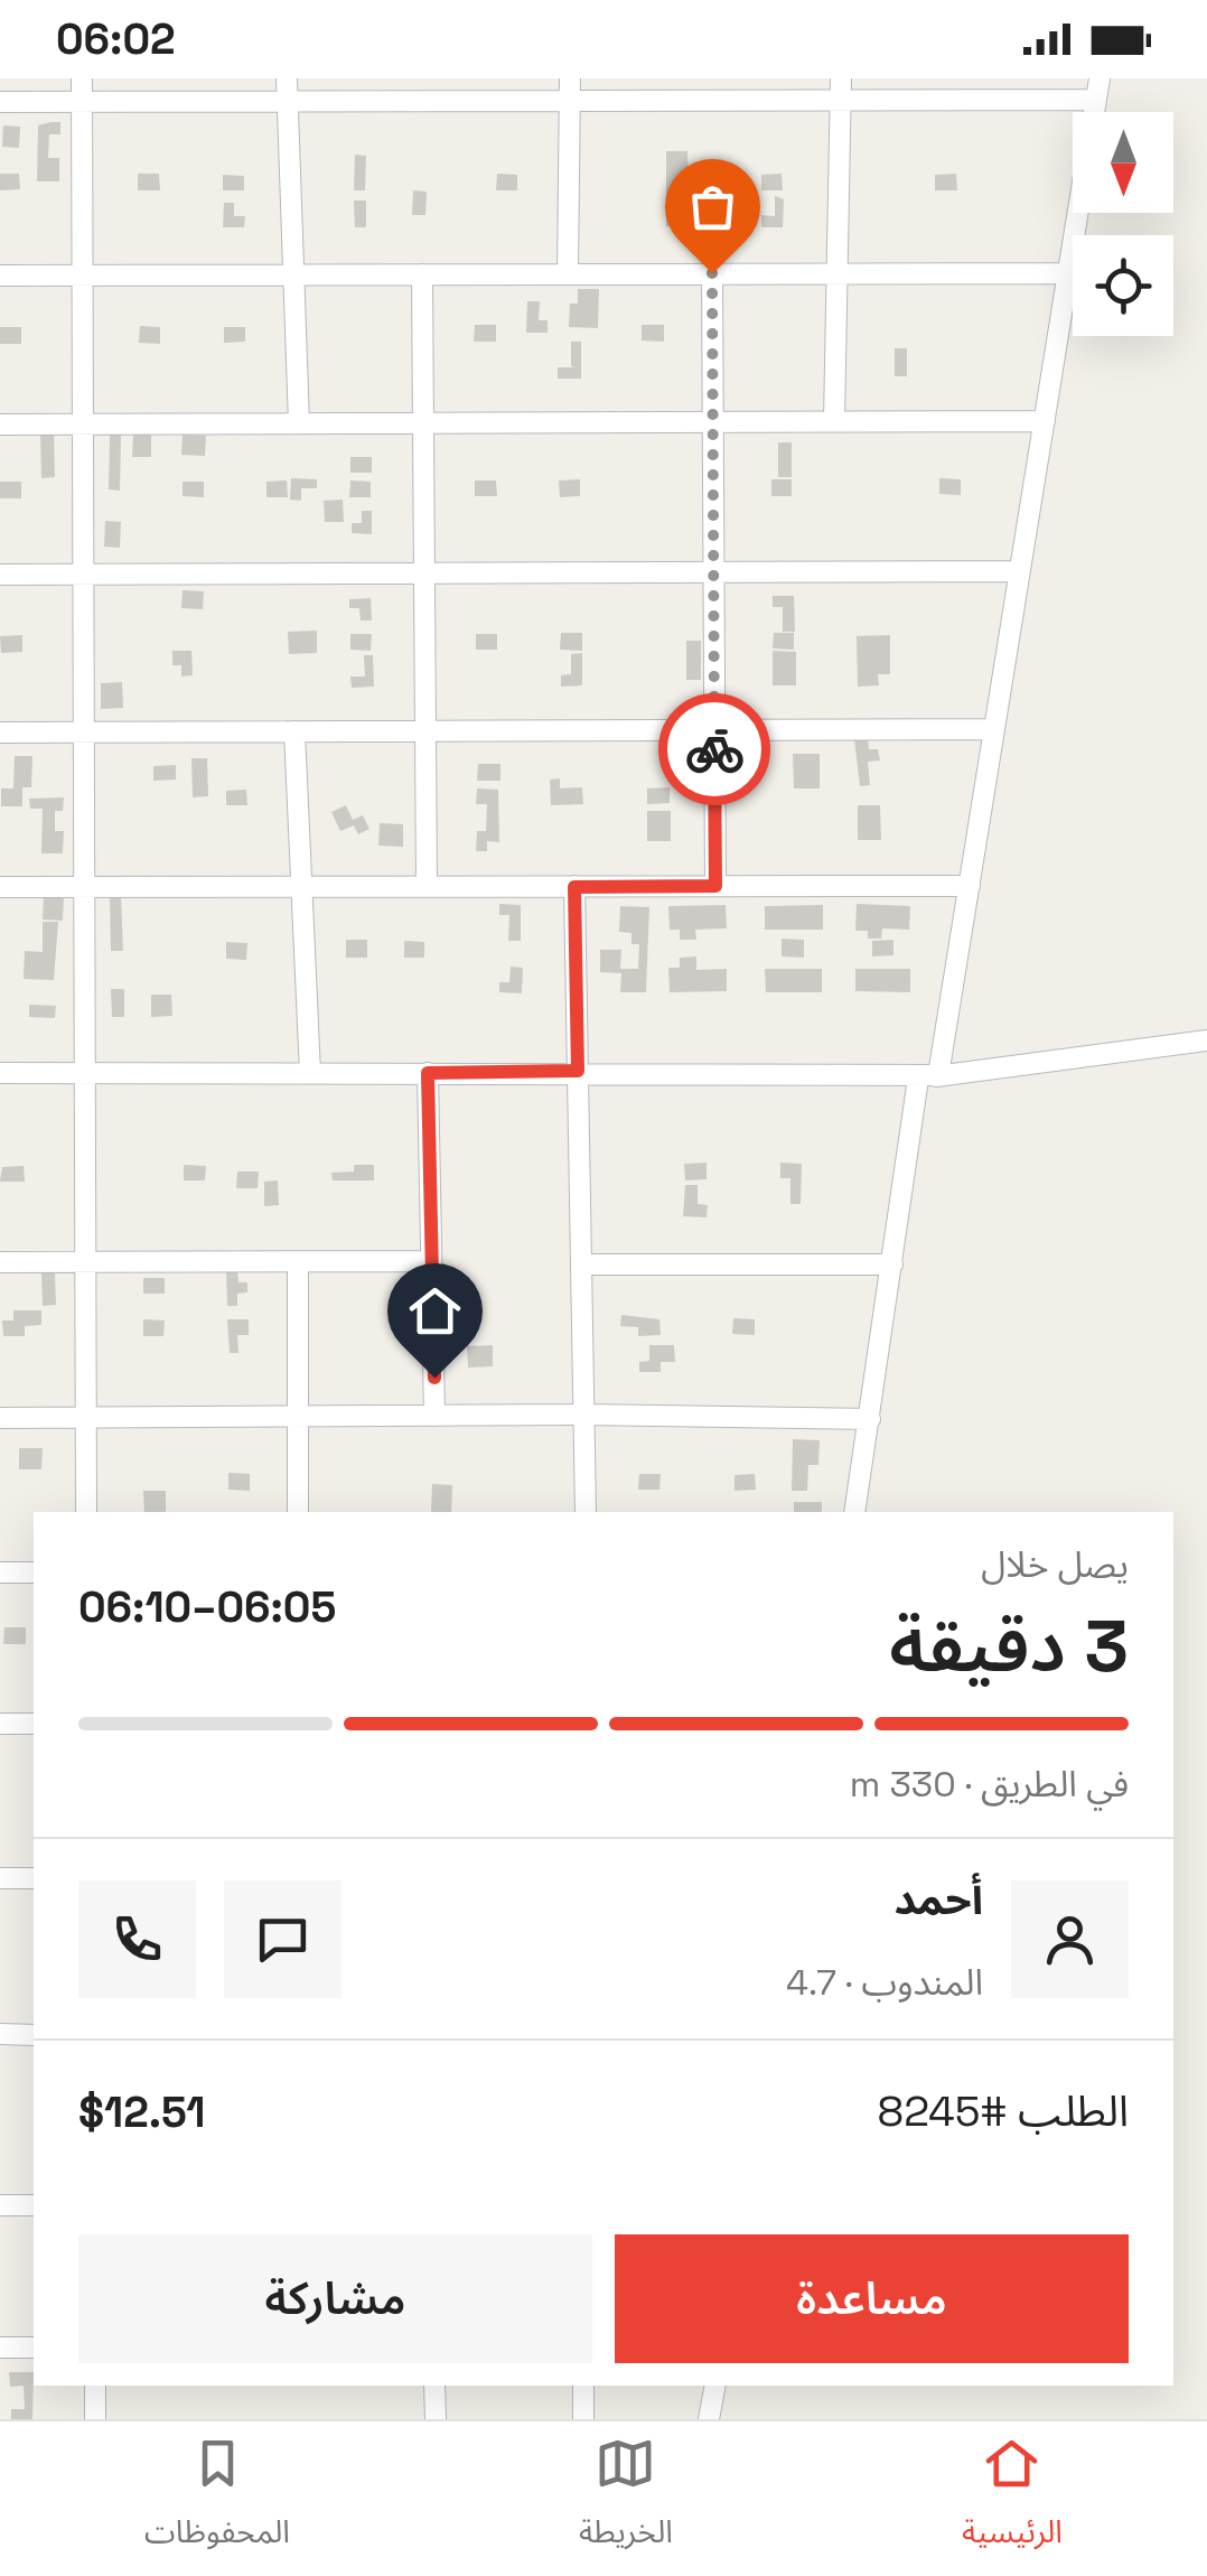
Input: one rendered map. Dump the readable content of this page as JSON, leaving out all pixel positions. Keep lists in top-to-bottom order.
{
  "north": "bottom",
  "page": {
    "status": "06:02",
    "heading": ["3 دقيقة", "يصل خلال", "06:05–06:10"],
    "panel": [
      "أحمد",
      "المندوب · 4.7",
      "الطلب #8245",
      "$12.51"
    ],
    "bar": "في الطريق · 330 m",
    "buttons": ["مساعدة", "مشاركة"],
    "tabs": ["الرئيسية", "الخريطة", "المحفوظات"]
  }
}
